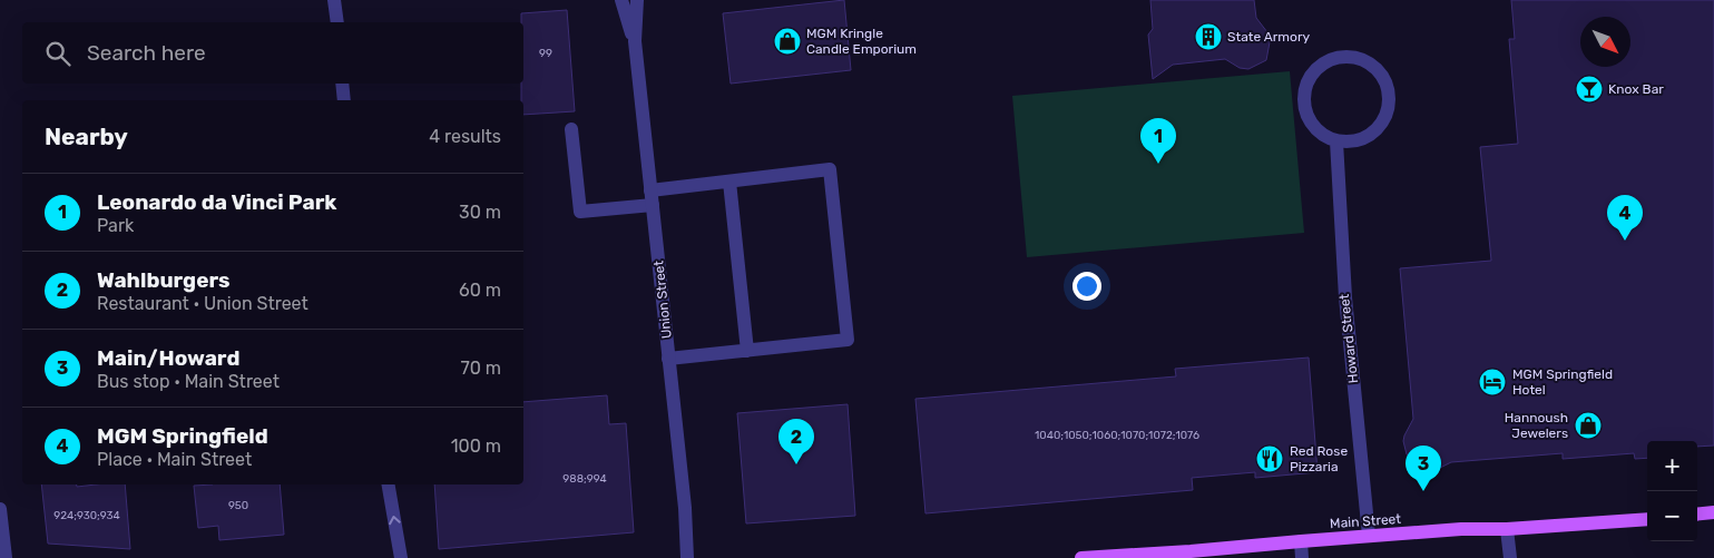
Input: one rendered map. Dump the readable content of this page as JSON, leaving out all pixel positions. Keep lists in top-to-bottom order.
{
  "streets": {
    "main road": ["Main Street"],
    "street": ["Union Street", "Howard Street"]
  },
  "crossings": [
    ["Howard Street", "Main Street"]
  ],
  "places": {
    "building": ["State Armory"],
    "shop": ["MGM Kringle Candle Emporium", "Hannoush Jewelers"],
    "bar": ["Knox Bar"],
    "hotel": ["MGM Springfield Hotel"],
    "restaurant": ["Red Rose Pizzaria"]
  },
  "house_numbers": [
    "99",
    "1040;1050;1060;1070;1072;1076",
    "988;994",
    "950",
    "924;930;934"
  ],
  "north": "bottom right",
  "page": {
    "search": "Search here",
    "heading": ["Nearby", "4 results"],
    "pins": [
      "1",
      "4",
      "2",
      "3"
    ],
    "list": [
      {
        "mark": "1",
        "name": "Leonardo da Vinci Park",
        "note": "Park",
        "value": "30 m"
      },
      {
        "mark": "2",
        "name": "Wahlburgers",
        "note": "Restaurant · Union Street",
        "value": "60 m"
      },
      {
        "mark": "3",
        "name": "Main/Howard",
        "note": "Bus stop · Main Street",
        "value": "70 m"
      },
      {
        "mark": "4",
        "name": "MGM Springfield",
        "note": "Place · Main Street",
        "value": "100 m"
      }
    ],
    "map_buttons": ["+", "−"]
  }
}
